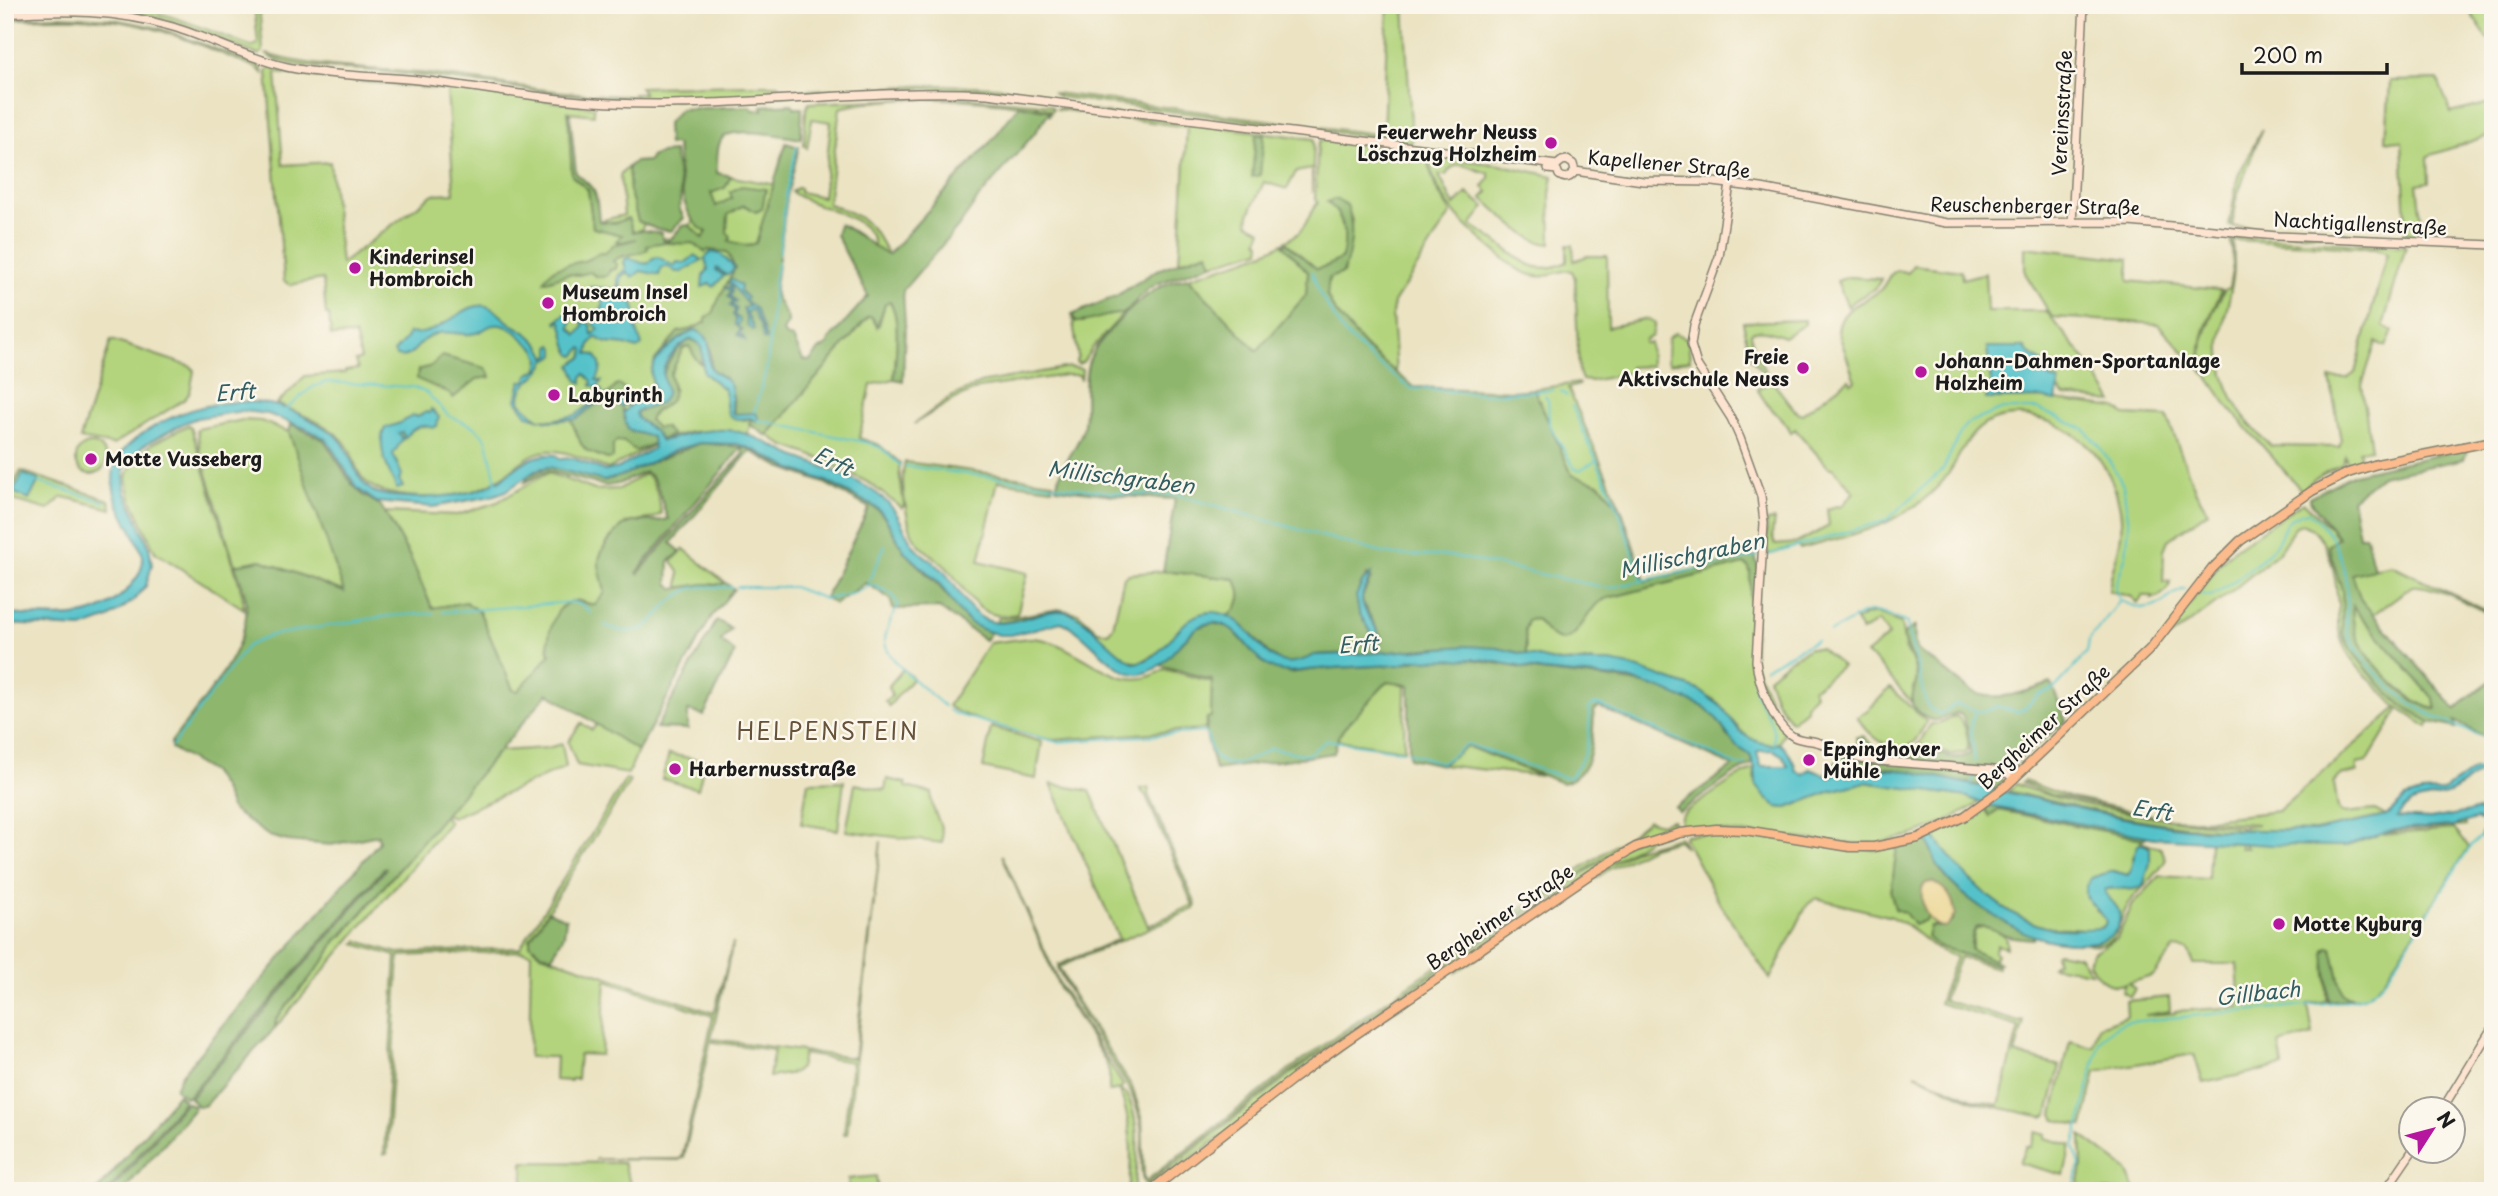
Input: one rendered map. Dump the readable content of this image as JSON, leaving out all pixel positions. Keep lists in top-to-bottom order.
{
  "streets": {
    "main road": [
      "Vereinsstraße",
      "Kapellener Straße",
      "Reuschenberger Straße",
      "Nachtigallenstraße",
      "Bergheimer Straße"
    ]
  },
  "crossings": [
    ["Vereinsstraße", "Reuschenberger Straße"],
    ["Kapellener Straße", "Reuschenberger Straße"],
    ["Reuschenberger Straße", "Nachtigallenstraße"]
  ],
  "districts": ["HELPENSTEIN"],
  "water": ["Erft", "Millischgraben", "Gillbach"],
  "places": [
    "Feuerwehr Neuss Löschzug Holzheim",
    "Kinderinsel Hombroich",
    "Museum Insel Hombroich",
    "Freie Aktivschule Neuss",
    "Johann-Dahmen-Sportanlage Holzheim",
    "Labyrinth",
    "Motte Vusseberg",
    "Eppinghover Mühle",
    "Harbernusstraße",
    "Motte Kyburg"
  ],
  "scale_bar": "200 m",
  "north": "top right"
}
